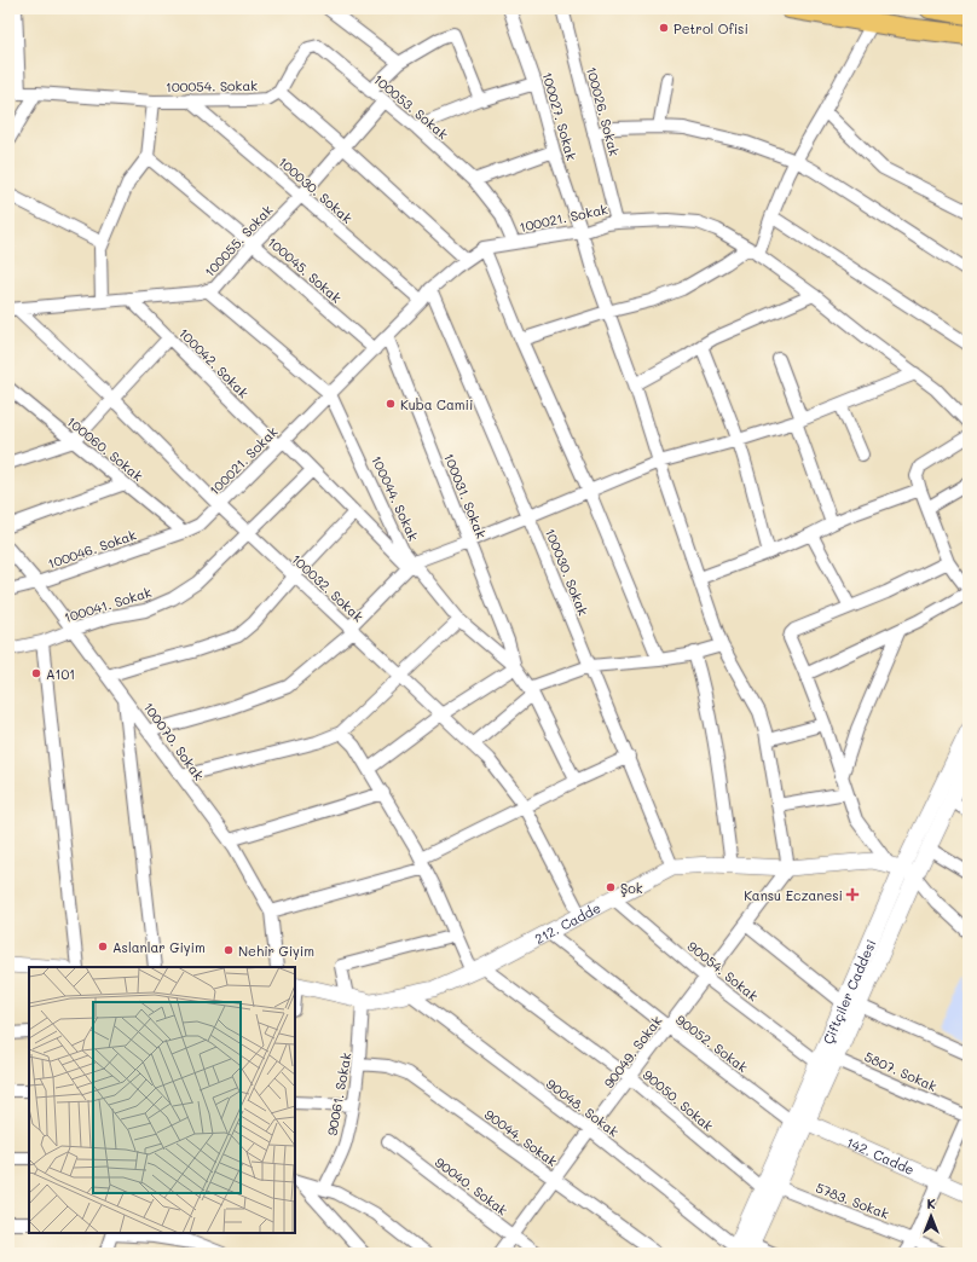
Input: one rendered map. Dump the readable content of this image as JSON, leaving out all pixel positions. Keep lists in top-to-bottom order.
{
  "streets": {
    "street": [
      "100054. Sokak",
      "100053. Sokak",
      "100026. Sokak",
      "100027. Sokak",
      "100030. Sokak",
      "100021. Sokak",
      "100055. Sokak",
      "100045. Sokak",
      "100042. Sokak",
      "100060. Sokak",
      "100031. Sokak",
      "100044. Sokak",
      "100046. Sokak",
      "100032. Sokak",
      "100041. Sokak",
      "100070. Sokak",
      "212. Cadde",
      "90054. Sokak",
      "Çiftçiler Caddesi",
      "90052. Sokak",
      "90049. Sokak",
      "5807. Sokak",
      "90061. Sokak",
      "90050. Sokak",
      "90048. Sokak",
      "90044. Sokak",
      "142. Cadde",
      "90040. Sokak",
      "5783. Sokak"
    ]
  },
  "crossings": [
    ["100054. Sokak", "100053. Sokak"],
    ["100054. Sokak", "100030. Sokak"],
    ["100053. Sokak", "100021. Sokak"],
    ["100053. Sokak", "100055. Sokak"],
    ["100026. Sokak", "100021. Sokak"],
    ["100027. Sokak", "100021. Sokak"],
    ["100027. Sokak", "212. Cadde"],
    ["100027. Sokak", "90049. Sokak"],
    ["100030. Sokak", "100021. Sokak"],
    ["100030. Sokak", "100055. Sokak"],
    ["100030. Sokak", "212. Cadde"],
    ["100021. Sokak", "100045. Sokak"],
    ["100021. Sokak", "100042. Sokak"],
    ["100021. Sokak", "100060. Sokak"],
    ["100021. Sokak", "100031. Sokak"],
    ["100021. Sokak", "100044. Sokak"],
    ["100021. Sokak", "100046. Sokak"],
    ["100021. Sokak", "100032. Sokak"],
    ["100055. Sokak", "100045. Sokak"],
    ["100055. Sokak", "100042. Sokak"],
    ["100055. Sokak", "100044. Sokak"],
    ["100055. Sokak", "100032. Sokak"],
    ["100042. Sokak", "100044. Sokak"],
    ["100042. Sokak", "100041. Sokak"],
    ["100060. Sokak", "100046. Sokak"],
    ["100031. Sokak", "100044. Sokak"],
    ["100046. Sokak", "100070. Sokak"],
    ["100032. Sokak", "100041. Sokak"],
    ["100032. Sokak", "212. Cadde"],
    ["100041. Sokak", "100070. Sokak"],
    ["212. Cadde", "90054. Sokak"],
    ["212. Cadde", "Çiftçiler Caddesi"],
    ["212. Cadde", "90052. Sokak"],
    ["212. Cadde", "90049. Sokak"],
    ["212. Cadde", "90061. Sokak"],
    ["212. Cadde", "90050. Sokak"],
    ["212. Cadde", "90048. Sokak"],
    ["90054. Sokak", "Çiftçiler Caddesi"],
    ["90054. Sokak", "90049. Sokak"],
    ["90054. Sokak", "5807. Sokak"],
    ["Çiftçiler Caddesi", "90052. Sokak"],
    ["Çiftçiler Caddesi", "5807. Sokak"],
    ["Çiftçiler Caddesi", "90050. Sokak"],
    ["Çiftçiler Caddesi", "90048. Sokak"],
    ["Çiftçiler Caddesi", "142. Cadde"],
    ["Çiftçiler Caddesi", "5783. Sokak"],
    ["90052. Sokak", "90049. Sokak"],
    ["90052. Sokak", "142. Cadde"],
    ["90049. Sokak", "90050. Sokak"],
    ["90049. Sokak", "90048. Sokak"],
    ["90049. Sokak", "90044. Sokak"],
    ["90049. Sokak", "90040. Sokak"],
    ["90061. Sokak", "90044. Sokak"]
  ],
  "places": {
    "other": [
      "Petrol Ofisi",
      "Kuba Camii",
      "A101",
      "Şok",
      "Aslanlar Giyim",
      "Nehir Giyim"
    ],
    "health": ["Kansu Eczanesi"]
  },
  "north": "top"
}
